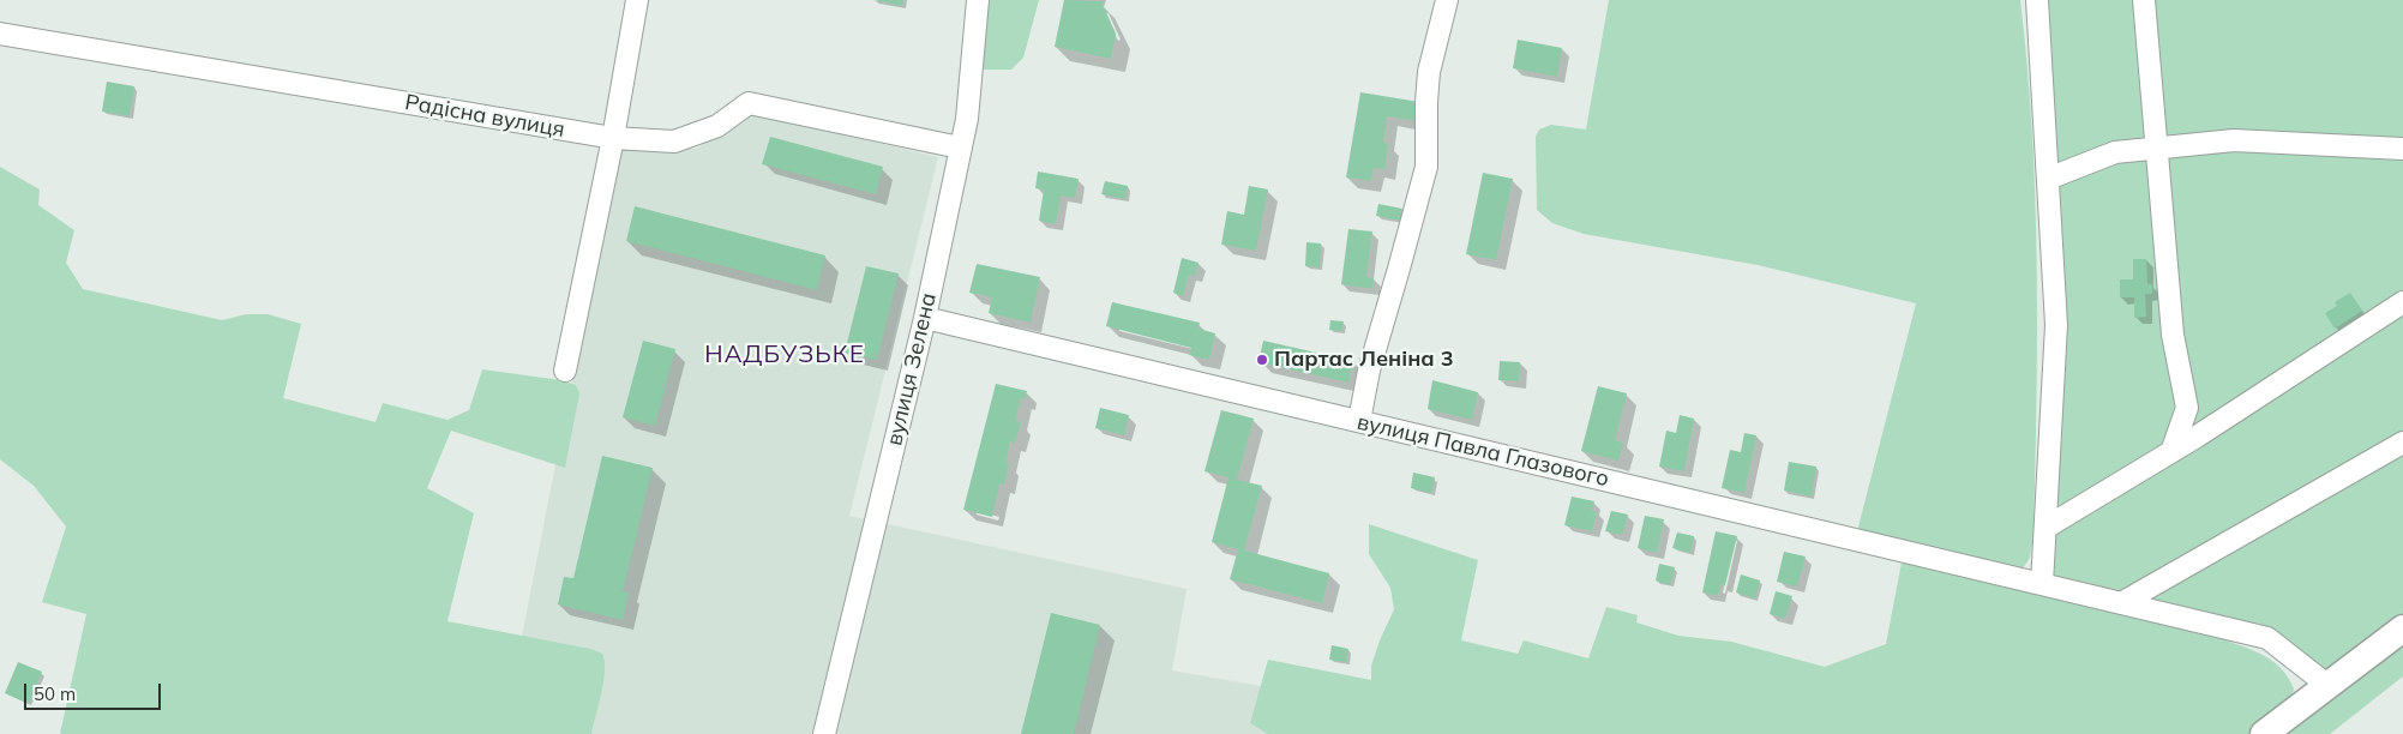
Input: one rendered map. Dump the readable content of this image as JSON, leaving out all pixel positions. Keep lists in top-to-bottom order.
{
  "streets": {
    "street": ["Радісна вулиця", "вулиця Зелена", "вулиця Павла Глазового"]
  },
  "crossings": [
    ["Радісна вулиця", "вулиця Зелена"],
    ["вулиця Зелена", "вулиця Павла Глазового"]
  ],
  "districts": ["НАДБУЗЬКЕ"],
  "places": ["Партас Леніна 3"],
  "scale_bar": "50 m"
}
